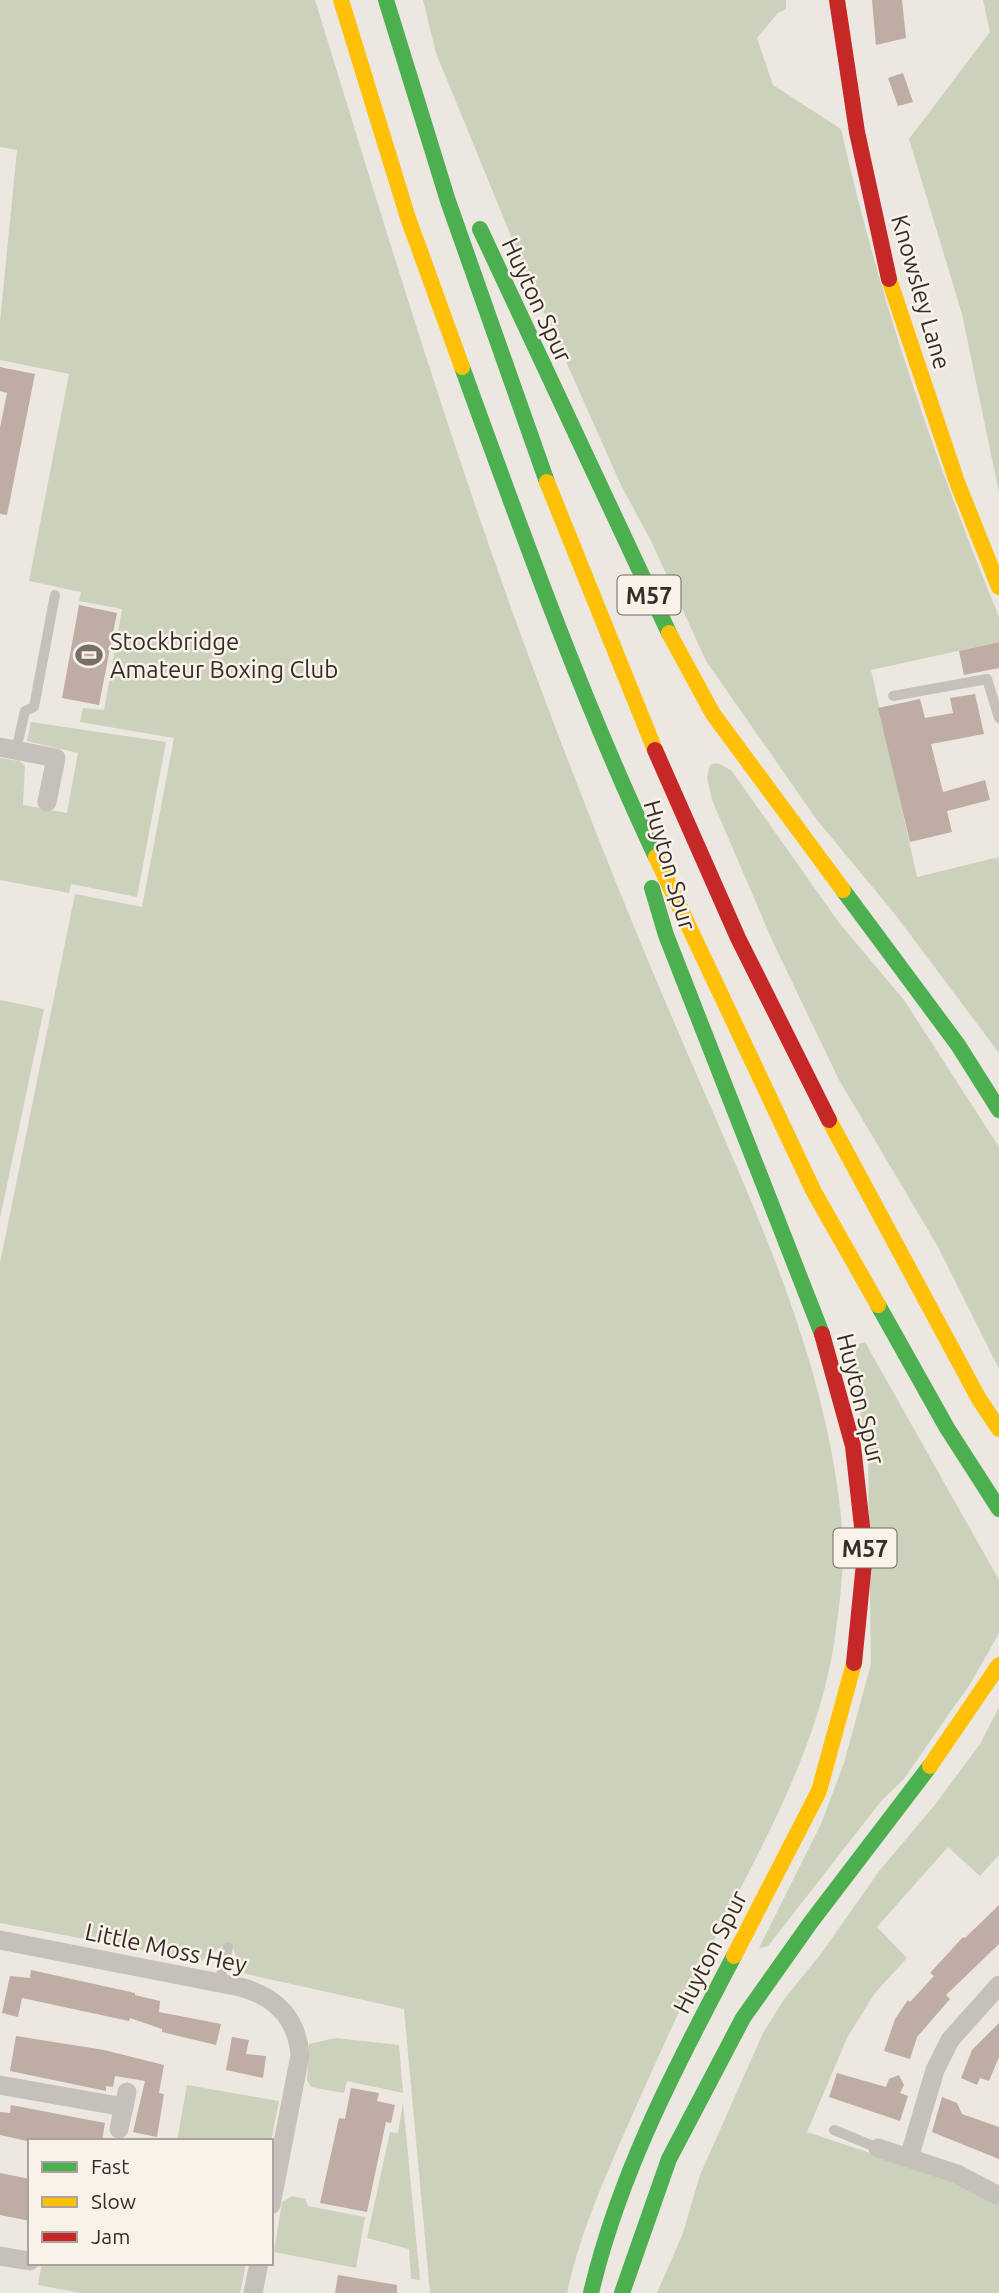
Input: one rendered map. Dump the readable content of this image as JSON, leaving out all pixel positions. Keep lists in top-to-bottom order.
{
  "streets": {
    "main road": ["Knowsley Lane", "Huyton Spur", "M57"],
    "street": ["Little Moss Hey"]
  },
  "crossings": [
    ["Huyton Spur", "M57"]
  ],
  "places": {
    "sports": ["Stockbridge Amateur Boxing Club"]
  },
  "legend": ["Fast", "Slow", "Jam"]
}
